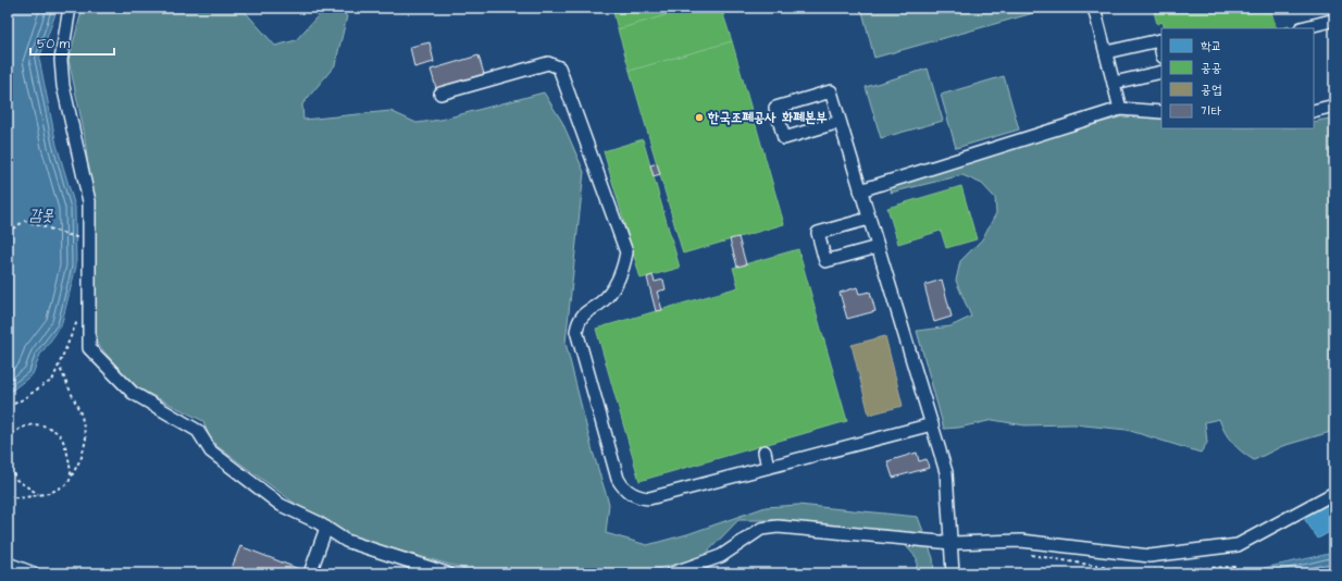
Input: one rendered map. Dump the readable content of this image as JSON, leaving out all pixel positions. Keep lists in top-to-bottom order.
{
  "water": ["감못"],
  "places": ["한국조폐공사 화폐본부"],
  "legend": [
    "학교",
    "공공",
    "공업",
    "기타"
  ],
  "scale_bar": "50 m"
}
